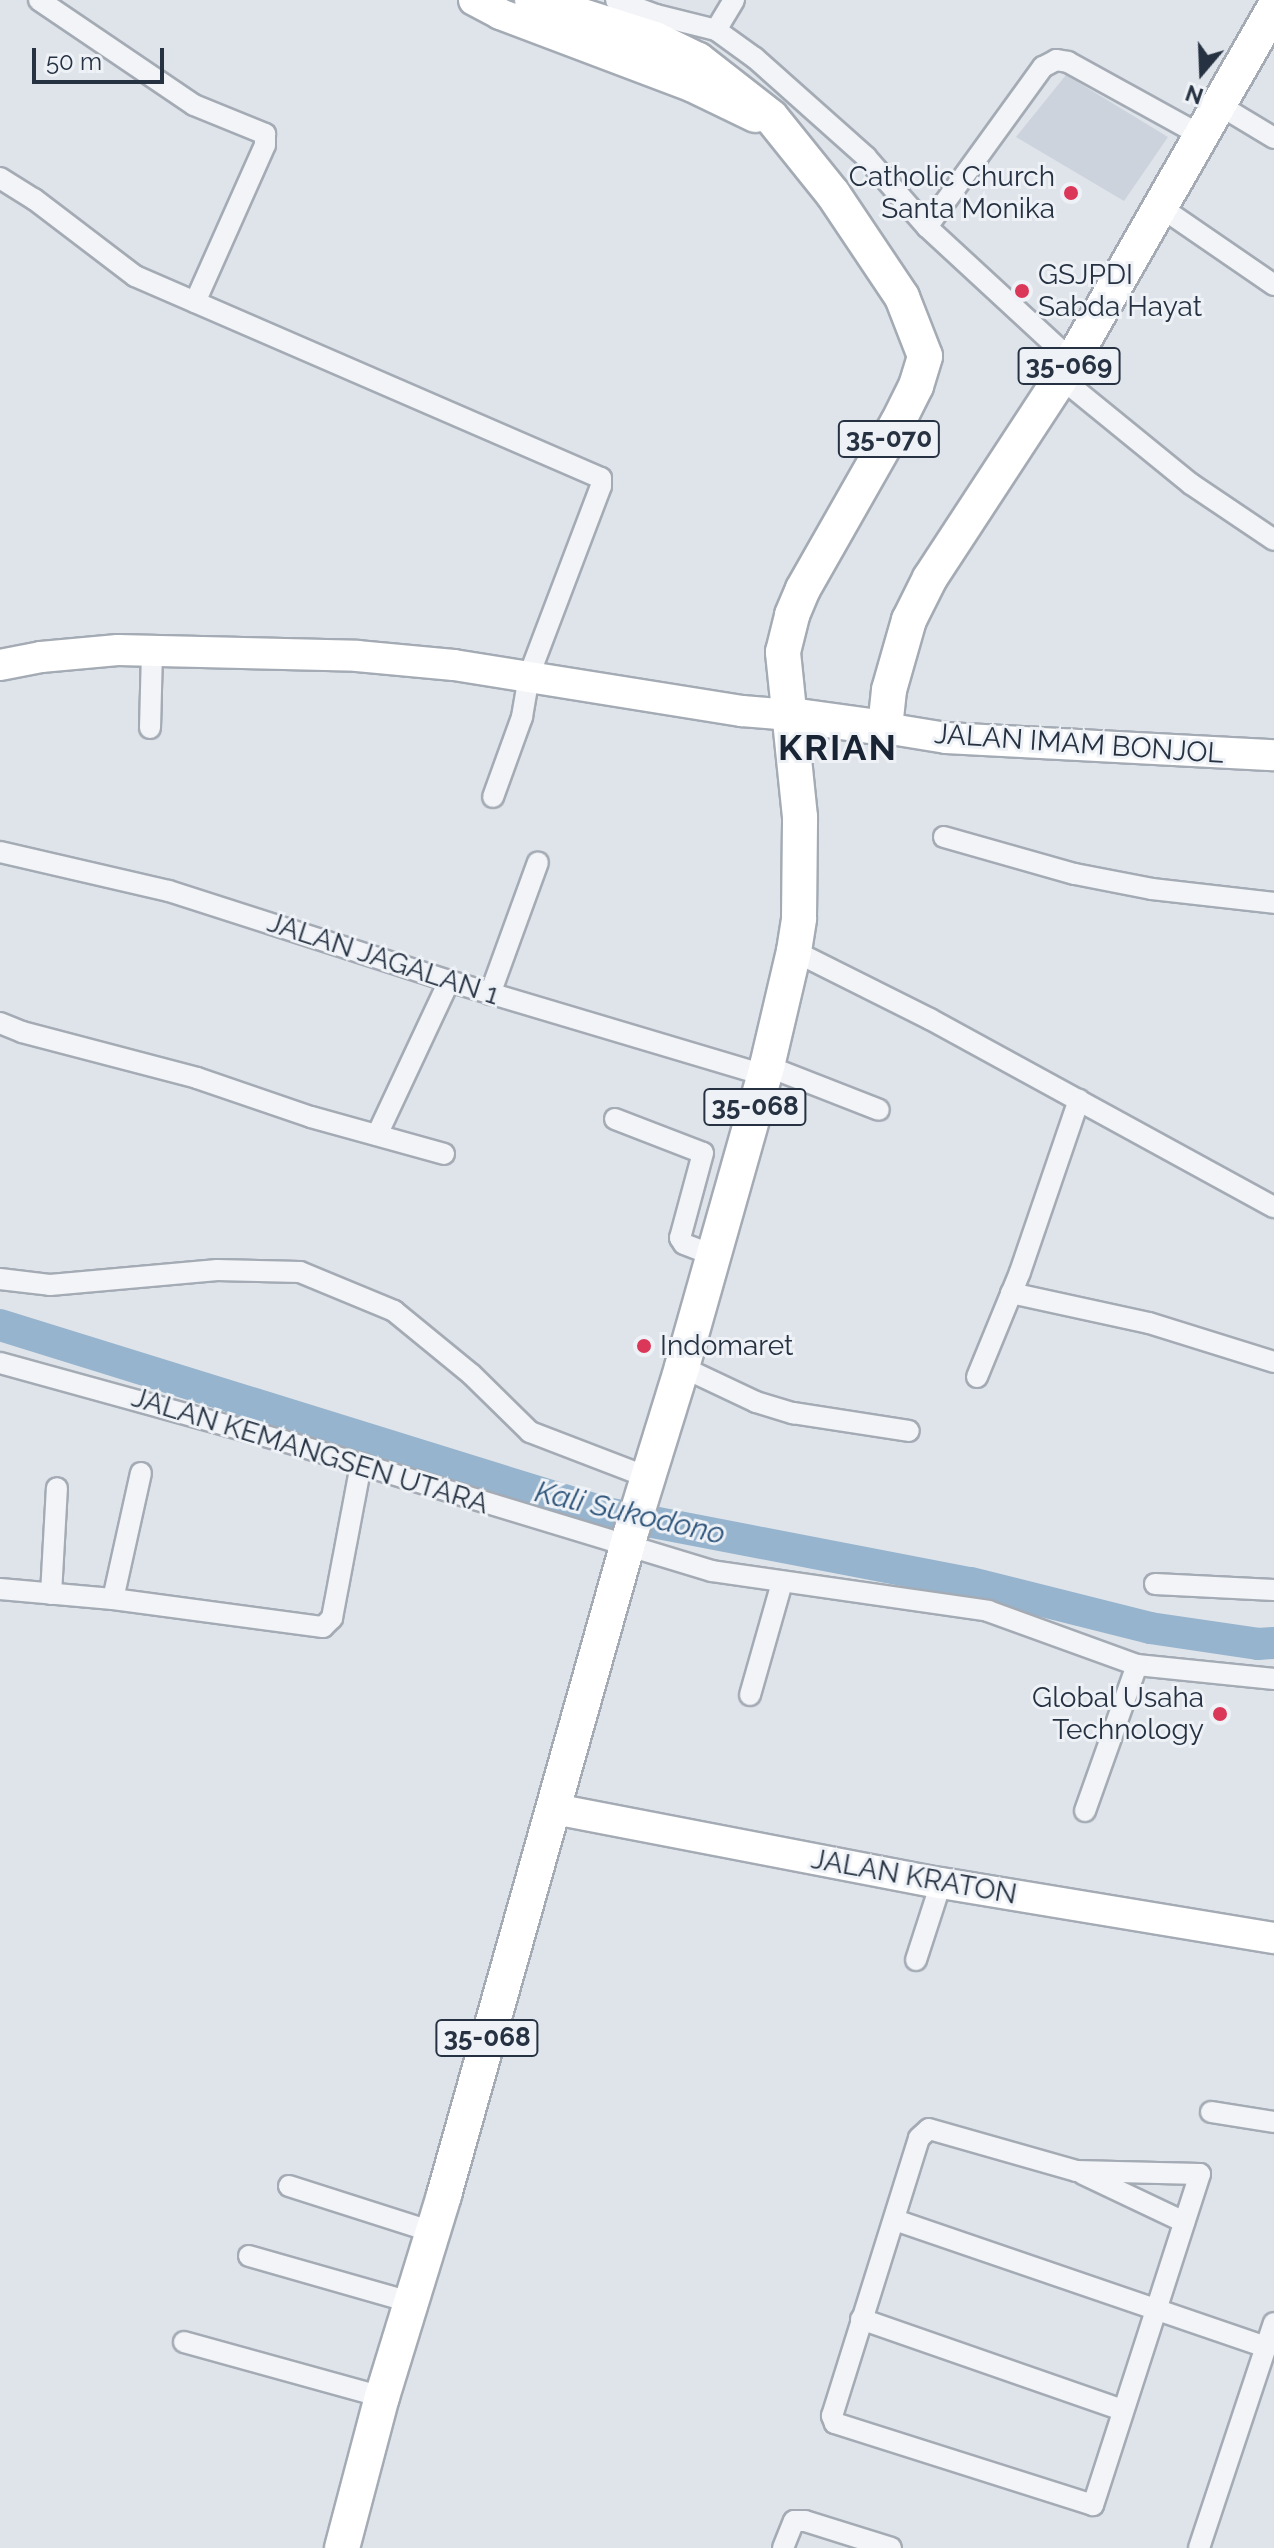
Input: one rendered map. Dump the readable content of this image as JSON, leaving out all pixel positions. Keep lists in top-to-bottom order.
{
  "streets": {
    "main road": [
      "35-069",
      "35-070",
      "JALAN IMAM BONJOL",
      "35-068",
      "JALAN KRATON"
    ],
    "street": ["JALAN JAGALAN 1", "JALAN KEMANGSEN UTARA"]
  },
  "crossings": [
    ["35-069", "JALAN IMAM BONJOL"],
    ["35-070", "35-068"],
    ["JALAN JAGALAN 1", "35-068"],
    ["35-068", "JALAN KEMANGSEN UTARA"],
    ["35-068", "JALAN KRATON"]
  ],
  "districts": ["KRIAN"],
  "water": ["Kali Sukodono"],
  "places": [
    "Catholic Church Santa Monika",
    "GSJPDI Sabda Hayat",
    "Indomaret",
    "Global Usaha Technology"
  ],
  "scale_bar": "50 m",
  "north": "bottom"
}
